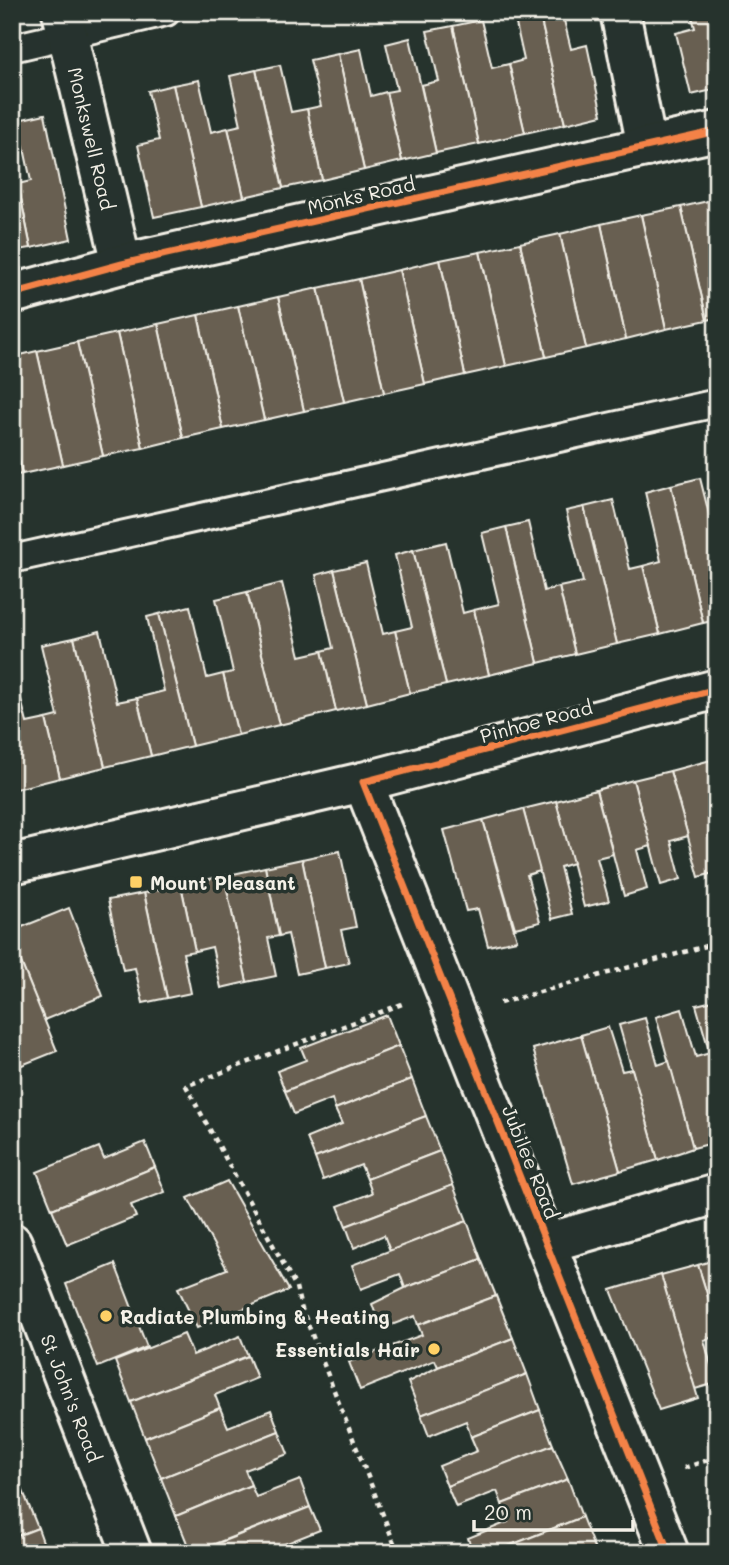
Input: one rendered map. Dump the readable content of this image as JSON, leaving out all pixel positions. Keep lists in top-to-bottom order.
{
  "streets": {
    "street": [
      "Monkswell Road",
      "Monks Road",
      "Pinhoe Road",
      "Jubilee Road",
      "St John's Road"
    ]
  },
  "crossings": [
    ["Monkswell Road", "Monks Road"],
    ["Pinhoe Road", "Jubilee Road"]
  ],
  "places": {
    "transit": ["Mount Pleasant"],
    "other": ["Radiate Plumbing & Heating", "Essentials Hair"]
  },
  "scale_bar": "20 m"
}
